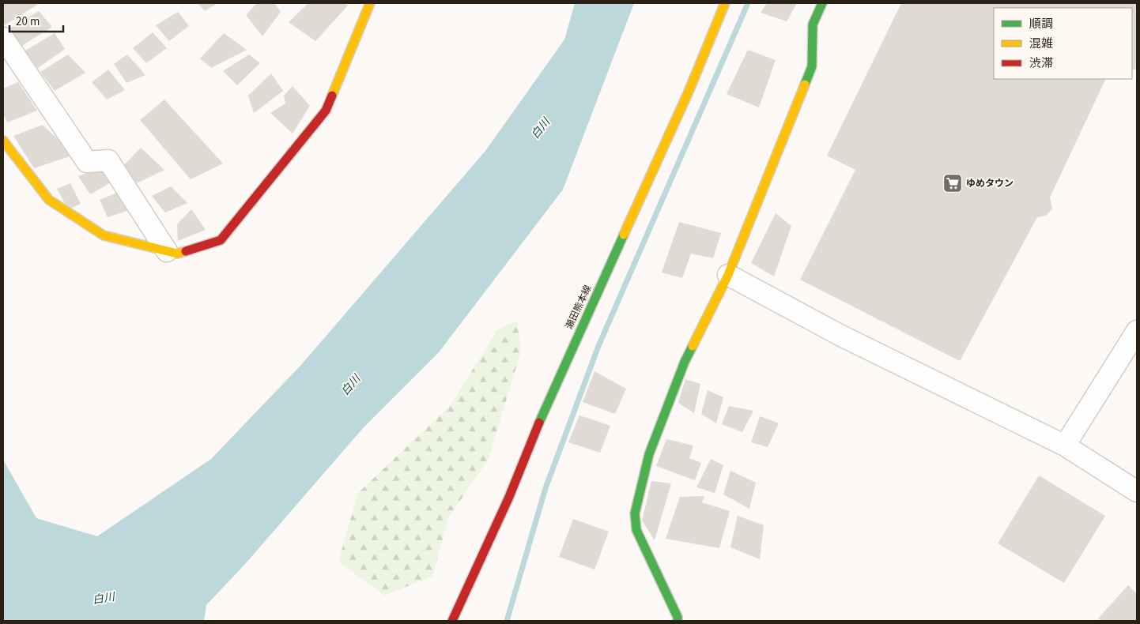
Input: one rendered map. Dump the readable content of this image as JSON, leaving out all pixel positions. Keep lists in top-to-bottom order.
{
  "streets": {
    "street": ["瀬田熊本線"]
  },
  "water": ["白川"],
  "places": {
    "supermarket": ["ゆめタウン"]
  },
  "legend": ["順調", "混雑", "渋滞"],
  "scale_bar": "20 m"
}
